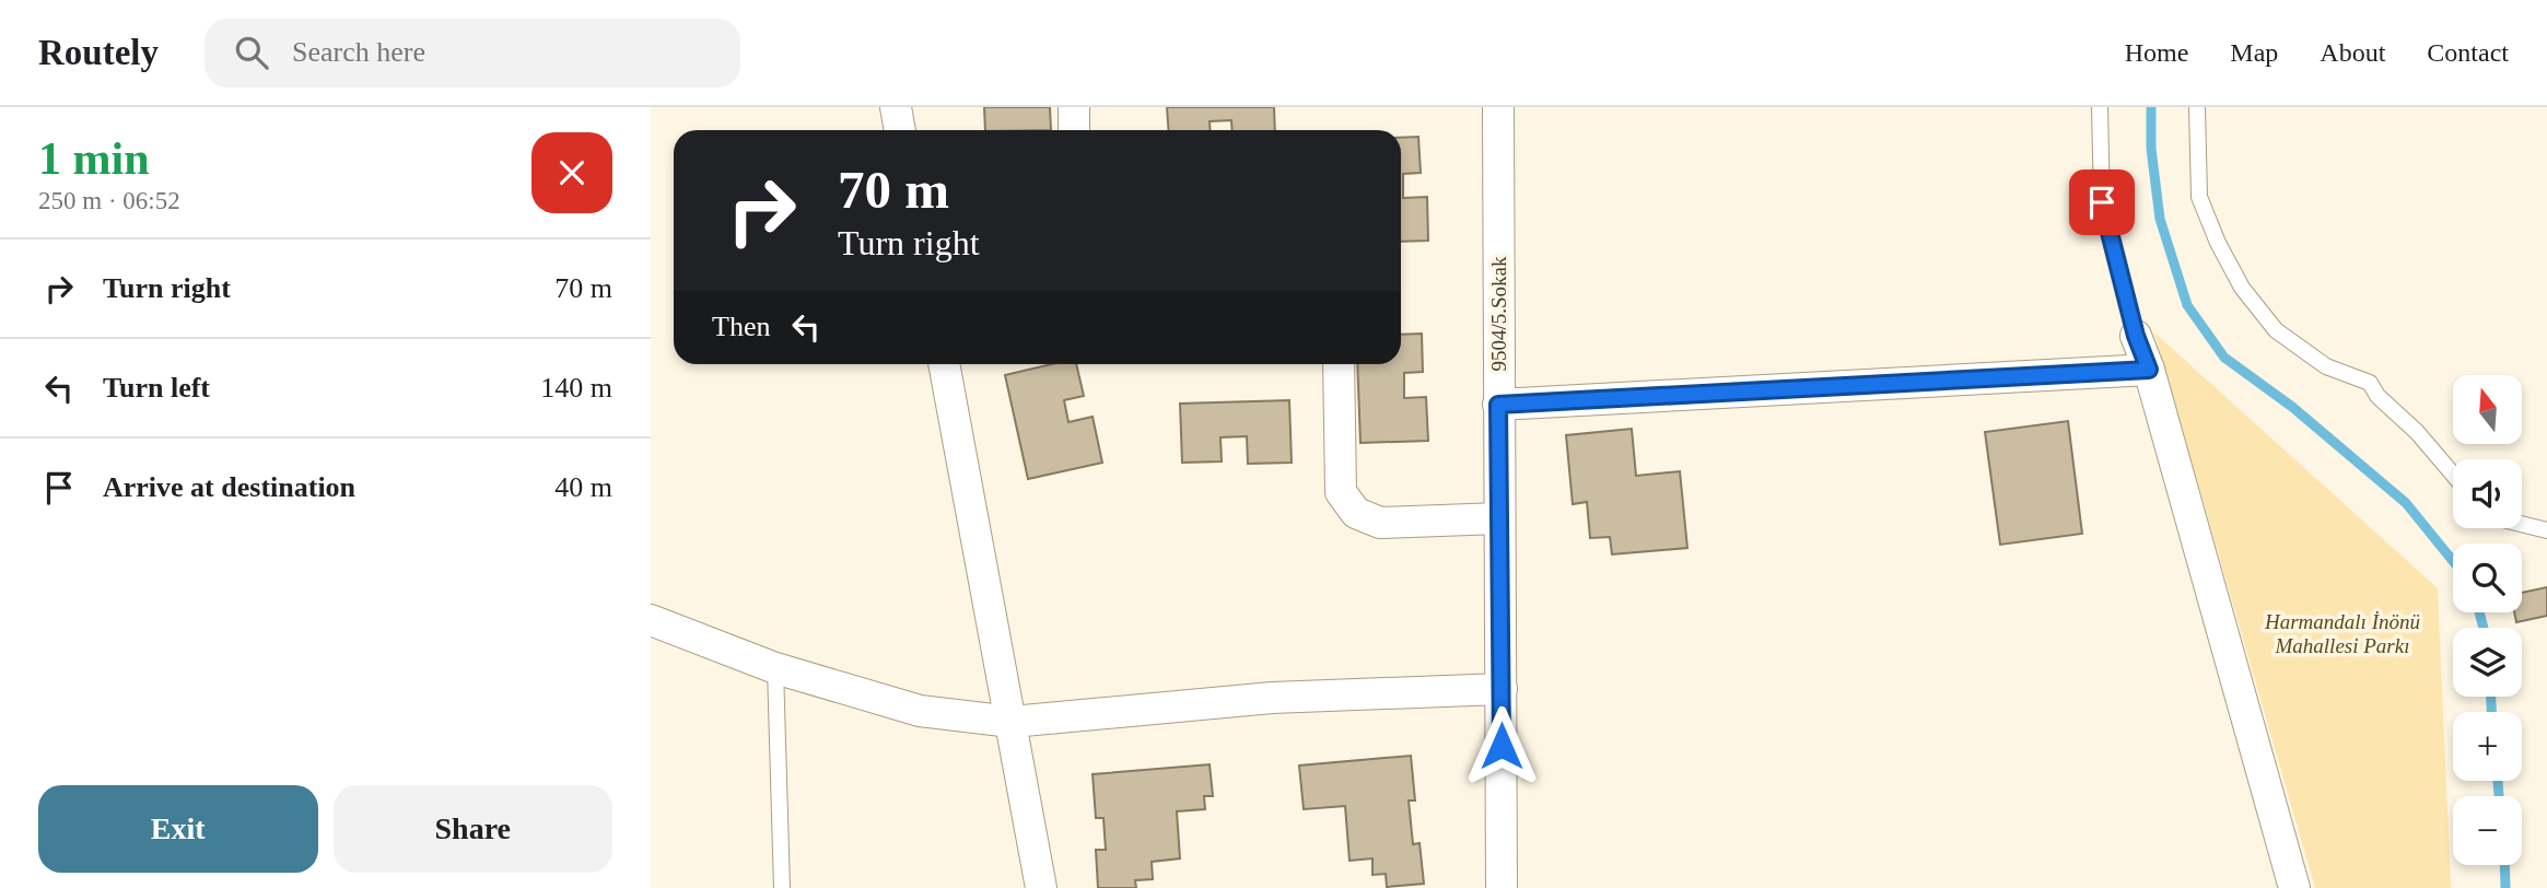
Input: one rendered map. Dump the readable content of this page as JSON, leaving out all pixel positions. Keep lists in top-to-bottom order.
{
  "streets": {
    "street": ["9504/5.Sokak"]
  },
  "parks": ["Harmandalı İnönü Mahallesi Parkı"],
  "north": "top",
  "page": {
    "header": "Routely",
    "search": "Search here",
    "nav": [
      "Home",
      "Map",
      "About",
      "Contact"
    ],
    "heading": ["1 min", "250 m · 06:52"],
    "turn": ["70 m", "Turn right"],
    "list": [
      {
        "name": "Turn right",
        "value": "70 m"
      },
      {
        "name": "Turn left",
        "value": "140 m"
      },
      {
        "name": "Arrive at destination",
        "value": "40 m"
      }
    ],
    "then": "Then",
    "map_buttons": ["+", "−"],
    "buttons": ["Exit", "Share"]
  }
}
